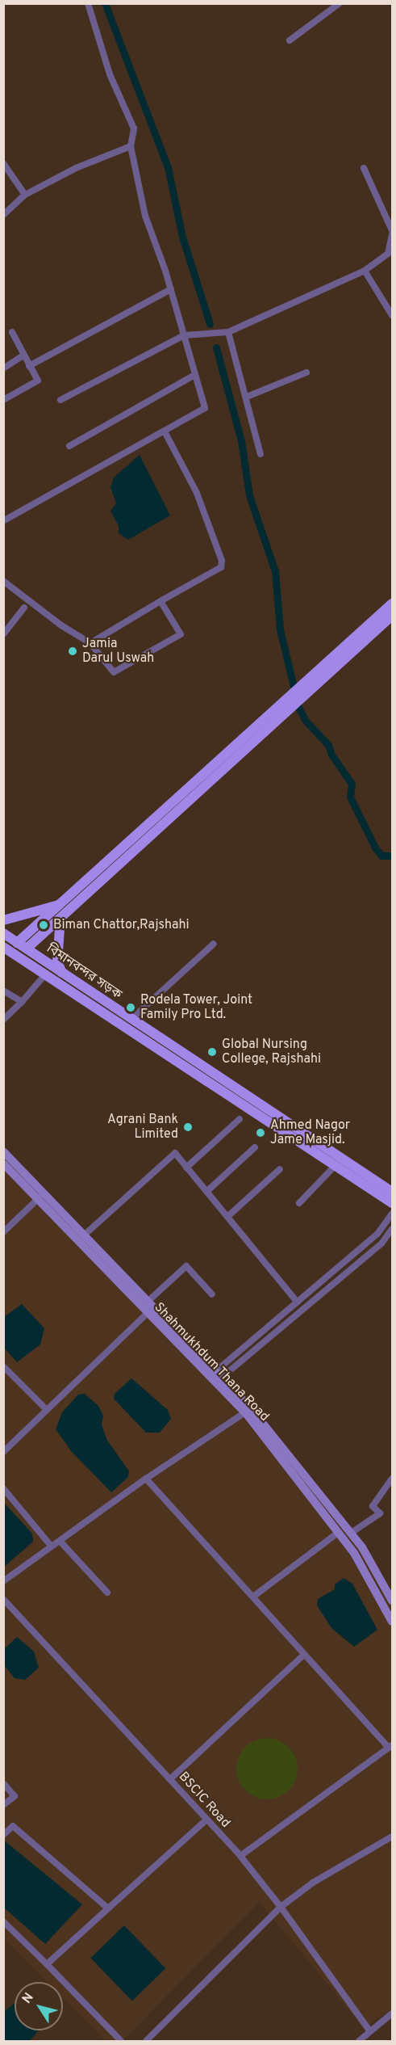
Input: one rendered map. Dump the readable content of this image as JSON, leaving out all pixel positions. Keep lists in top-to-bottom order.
{
  "streets": {
    "main road": ["বিমানবন্দর সড়ক", "Shahmukhdum Thana Road"],
    "street": ["BSCIC Road"]
  },
  "places": [
    "Jamia Darul Uswah",
    "Biman Chattor,Rajshahi",
    "Rodela Tower, Joint Family Pro Ltd.",
    "Global Nursing College, Rajshahi",
    "Agrani Bank Limited",
    "Ahmed Nagor Jame Masjid."
  ],
  "north": "top left"
}
